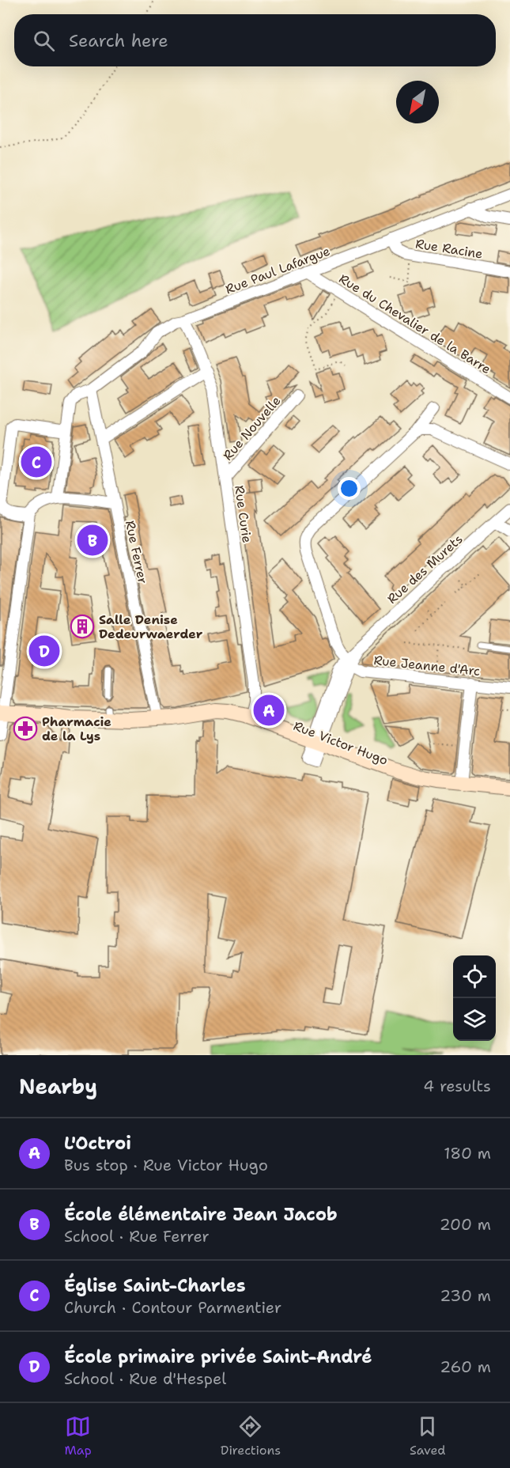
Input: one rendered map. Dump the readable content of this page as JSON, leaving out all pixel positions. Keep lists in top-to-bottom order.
{
  "streets": {
    "main road": ["Rue Victor Hugo"],
    "street": [
      "Rue Racine",
      "Rue Paul Lafargue",
      "Rue du Chevalier de la Barre",
      "Rue Nouvelle",
      "Rue Curie",
      "Rue Ferrer",
      "Rue des Murets",
      "Rue Jeanne d'Arc"
    ]
  },
  "crossings": [
    ["Rue Racine", "Rue Paul Lafargue"],
    ["Rue Paul Lafargue", "Rue du Chevalier de la Barre"],
    ["Rue Paul Lafargue", "Rue Curie"],
    ["Rue Paul Lafargue", "Rue Ferrer"],
    ["Rue Nouvelle", "Rue Curie"],
    ["Rue Curie", "Rue Victor Hugo"],
    ["Rue Ferrer", "Rue Victor Hugo"],
    ["Rue des Murets", "Rue Jeanne d'Arc"],
    ["Rue des Murets", "Rue Victor Hugo"]
  ],
  "places": {
    "building": ["Salle Denise Dedeurwaerder"],
    "pharmacy": ["Pharmacie de la Lys"]
  },
  "north": "bottom left",
  "page": {
    "search": "Search here",
    "pins": [
      "C",
      "B",
      "D",
      "A"
    ],
    "heading": ["Nearby", "4 results"],
    "list": [
      {
        "mark": "A",
        "name": "L'Octroi",
        "note": "Bus stop · Rue Victor Hugo",
        "value": "180 m"
      },
      {
        "mark": "B",
        "name": "École élémentaire Jean Jacob",
        "note": "School · Rue Ferrer",
        "value": "200 m"
      },
      {
        "mark": "C",
        "name": "Église Saint-Charles",
        "note": "Church · Contour Parmentier",
        "value": "230 m"
      },
      {
        "mark": "D",
        "name": "École primaire privée Saint-André",
        "note": "School · Rue d'Hespel",
        "value": "260 m"
      }
    ],
    "nav": ["Map", "Directions", "Saved"]
  }
}
